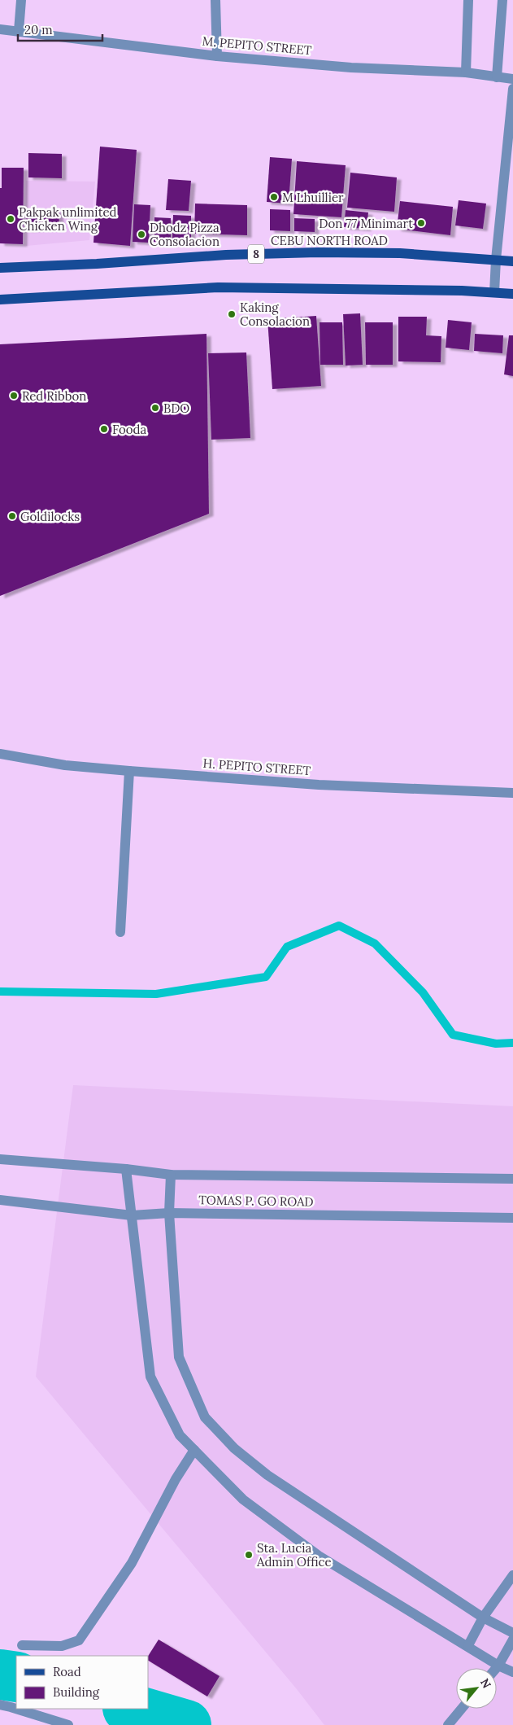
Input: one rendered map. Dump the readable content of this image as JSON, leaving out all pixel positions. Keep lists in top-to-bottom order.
{
  "streets": {
    "main road": ["CEBU NORTH ROAD", "8"],
    "street": ["M. PEPITO STREET", "H. PEPITO STREET", "TOMAS P. GO ROAD"]
  },
  "places": [
    "M Lhuillier",
    "Pakpak unlimited Chicken Wing",
    "Don 77 Minimart",
    "Dhodz Pizza Consolacion",
    "Kaking Consolacion",
    "Red Ribbon",
    "BDO",
    "Fooda",
    "Goldilocks",
    "Sta. Lucia Admin Office"
  ],
  "legend": ["Road", "Building"],
  "scale_bar": "20 m",
  "north": "top right"
}
